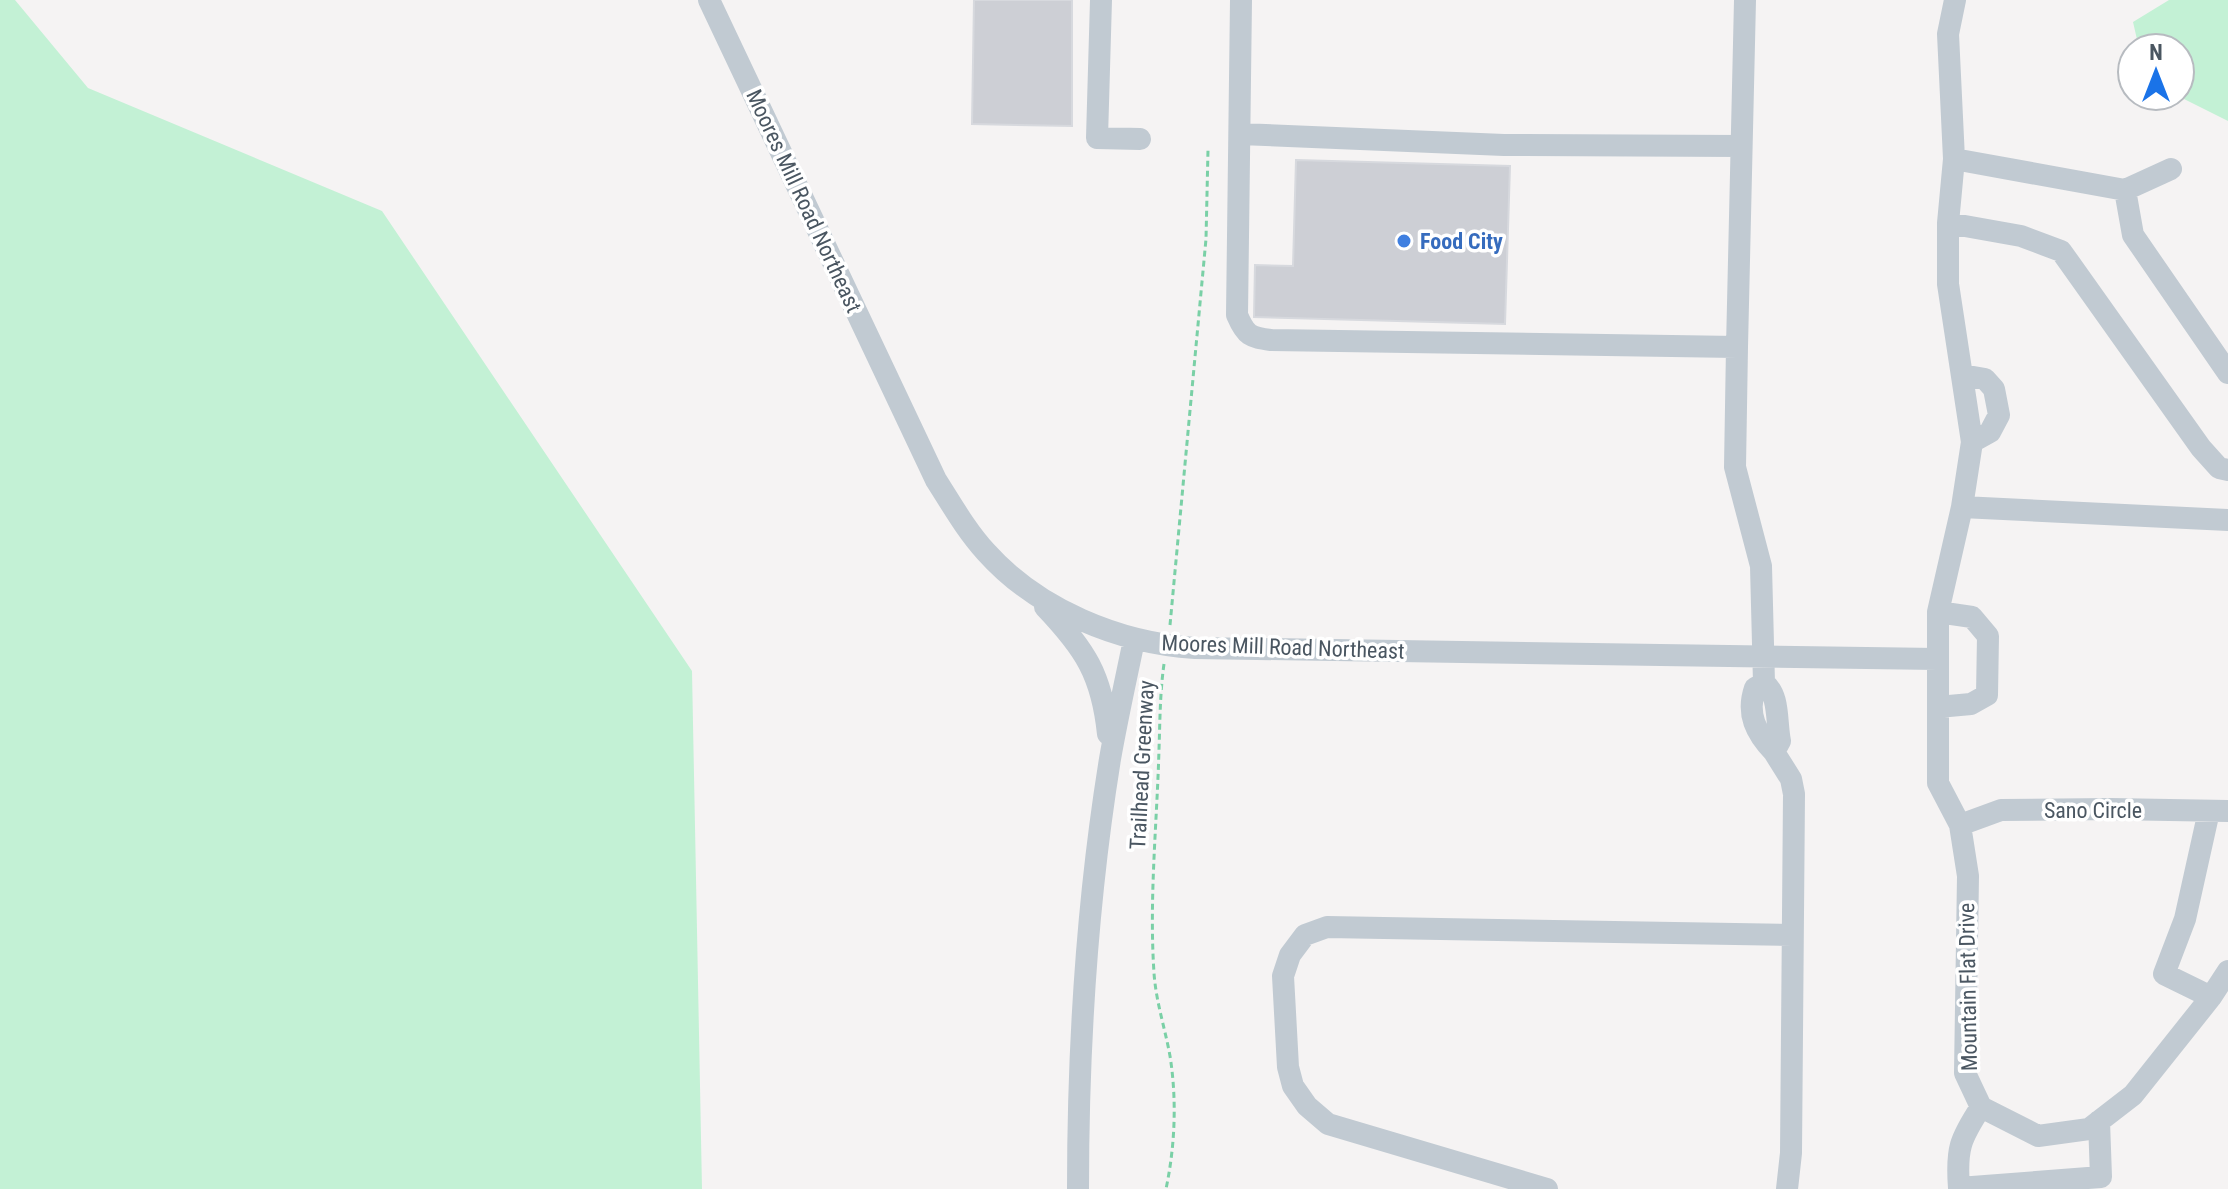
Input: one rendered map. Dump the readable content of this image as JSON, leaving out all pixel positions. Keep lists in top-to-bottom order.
{
  "streets": {
    "street": ["Moores Mill Road Northeast", "Sano Circle", "Mountain Flat Drive"],
    "path": ["Trailhead Greenway"]
  },
  "crossings": [
    ["Moores Mill Road Northeast", "Trailhead Greenway"],
    ["Moores Mill Road Northeast", "Mountain Flat Drive"],
    ["Sano Circle", "Mountain Flat Drive"]
  ],
  "places": ["Food City"],
  "north": "top"
}
